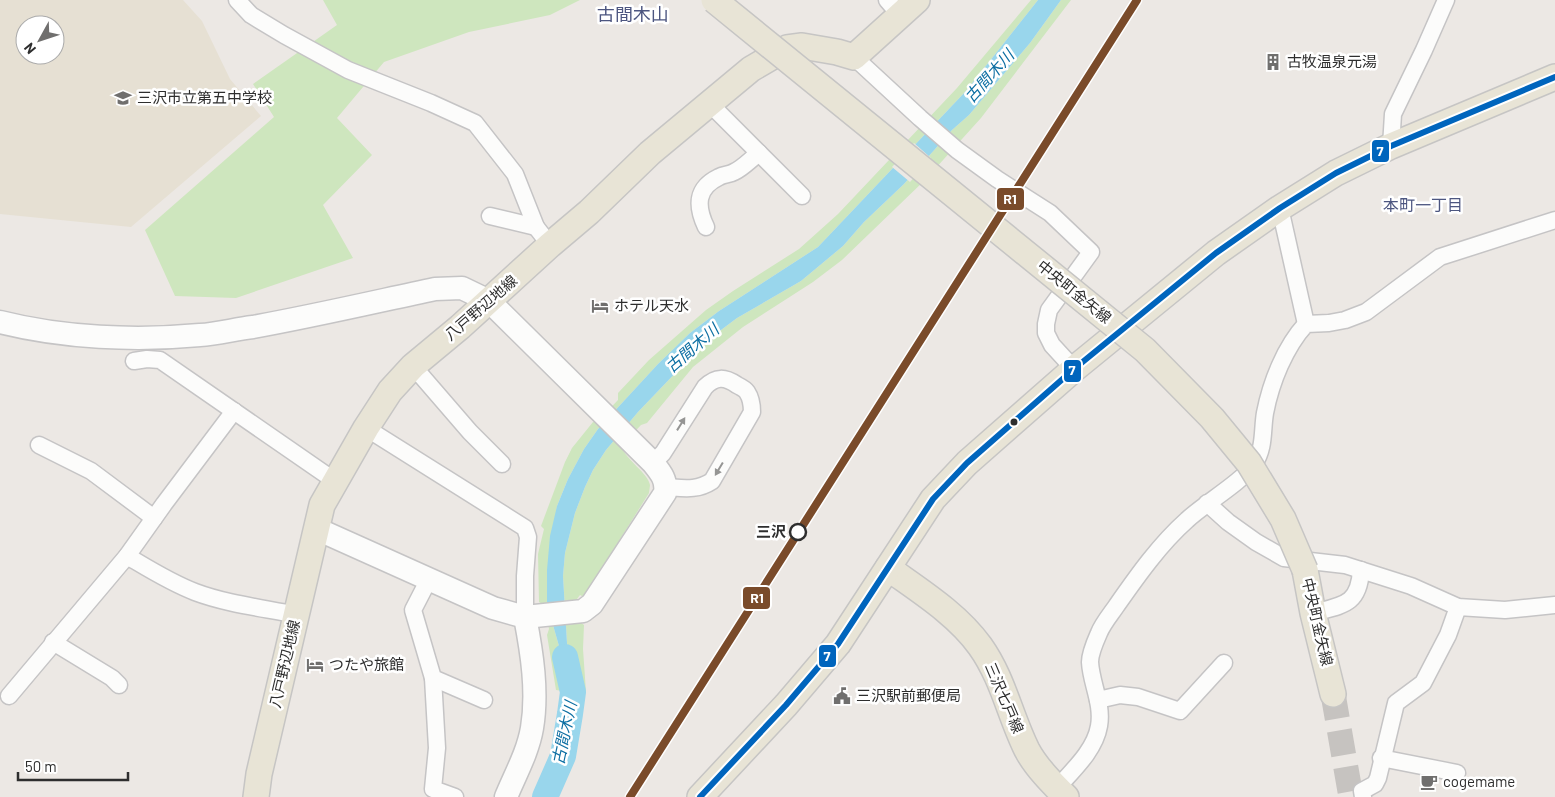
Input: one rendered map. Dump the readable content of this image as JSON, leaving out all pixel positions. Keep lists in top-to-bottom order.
{
  "streets": {
    "main road": ["中央町金矢線", "八戸野辺地線", "三沢七戸線"]
  },
  "districts": ["古間木山", "本町一丁目"],
  "water": ["古間木川"],
  "places": {
    "building": ["古牧温泉元湯"],
    "school or university": ["三沢市立第五中学校"],
    "hotel": ["ホテル天水", "つたや旅館"],
    "other": ["三沢"],
    "public building": ["三沢駅前郵便局"],
    "cafe": ["cogemame"]
  },
  "lines": ["transit line R1", "transit line 7"],
  "scale_bar": "50 m",
  "north": "bottom left"
}
